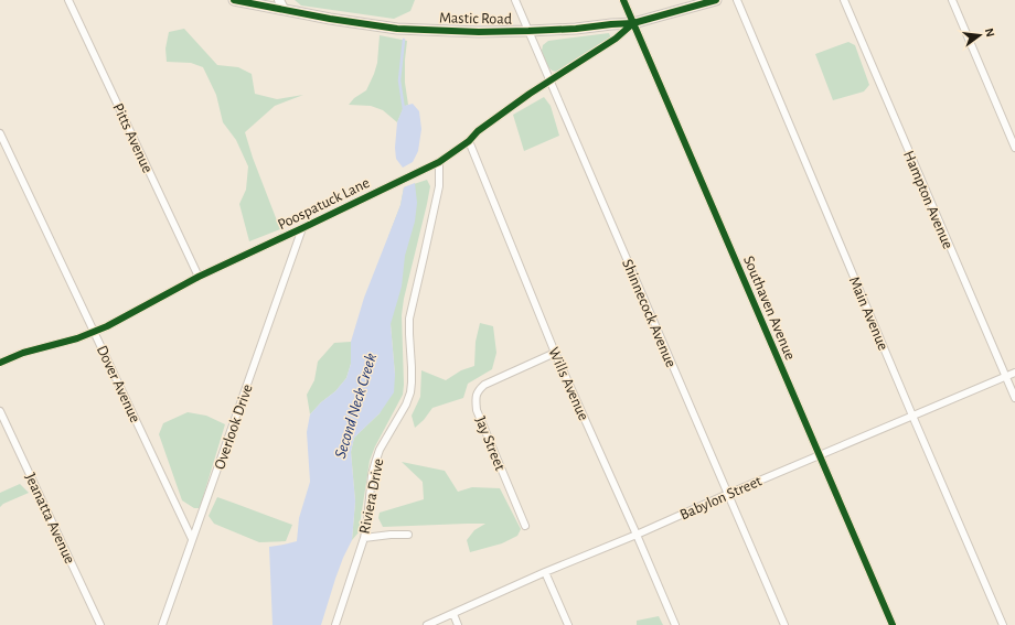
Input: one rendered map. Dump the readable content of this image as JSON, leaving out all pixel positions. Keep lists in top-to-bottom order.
{
  "streets": {
    "main road": ["Mastic Road"],
    "street": [
      "Pitts Avenue",
      "Hampton Avenue",
      "Poospatuck Lane",
      "Southaven Avenue",
      "Shinnecock Avenue",
      "Main Avenue",
      "Dover Avenue",
      "Wills Avenue",
      "Overlook Drive",
      "Jay Street",
      "Riviera Drive",
      "Babylon Street",
      "Jeanatta Avenue"
    ]
  },
  "crossings": [
    ["Mastic Road", "Poospatuck Lane"],
    ["Mastic Road", "Southaven Avenue"],
    ["Mastic Road", "Shinnecock Avenue"],
    ["Pitts Avenue", "Poospatuck Lane"],
    ["Hampton Avenue", "Babylon Street"],
    ["Poospatuck Lane", "Southaven Avenue"],
    ["Poospatuck Lane", "Shinnecock Avenue"],
    ["Poospatuck Lane", "Dover Avenue"],
    ["Poospatuck Lane", "Wills Avenue"],
    ["Poospatuck Lane", "Overlook Drive"],
    ["Poospatuck Lane", "Riviera Drive"],
    ["Southaven Avenue", "Babylon Street"],
    ["Shinnecock Avenue", "Babylon Street"],
    ["Main Avenue", "Babylon Street"],
    ["Dover Avenue", "Overlook Drive"],
    ["Wills Avenue", "Jay Street"],
    ["Wills Avenue", "Babylon Street"]
  ],
  "water": ["Second Neck Creek"],
  "north": "right"
}
